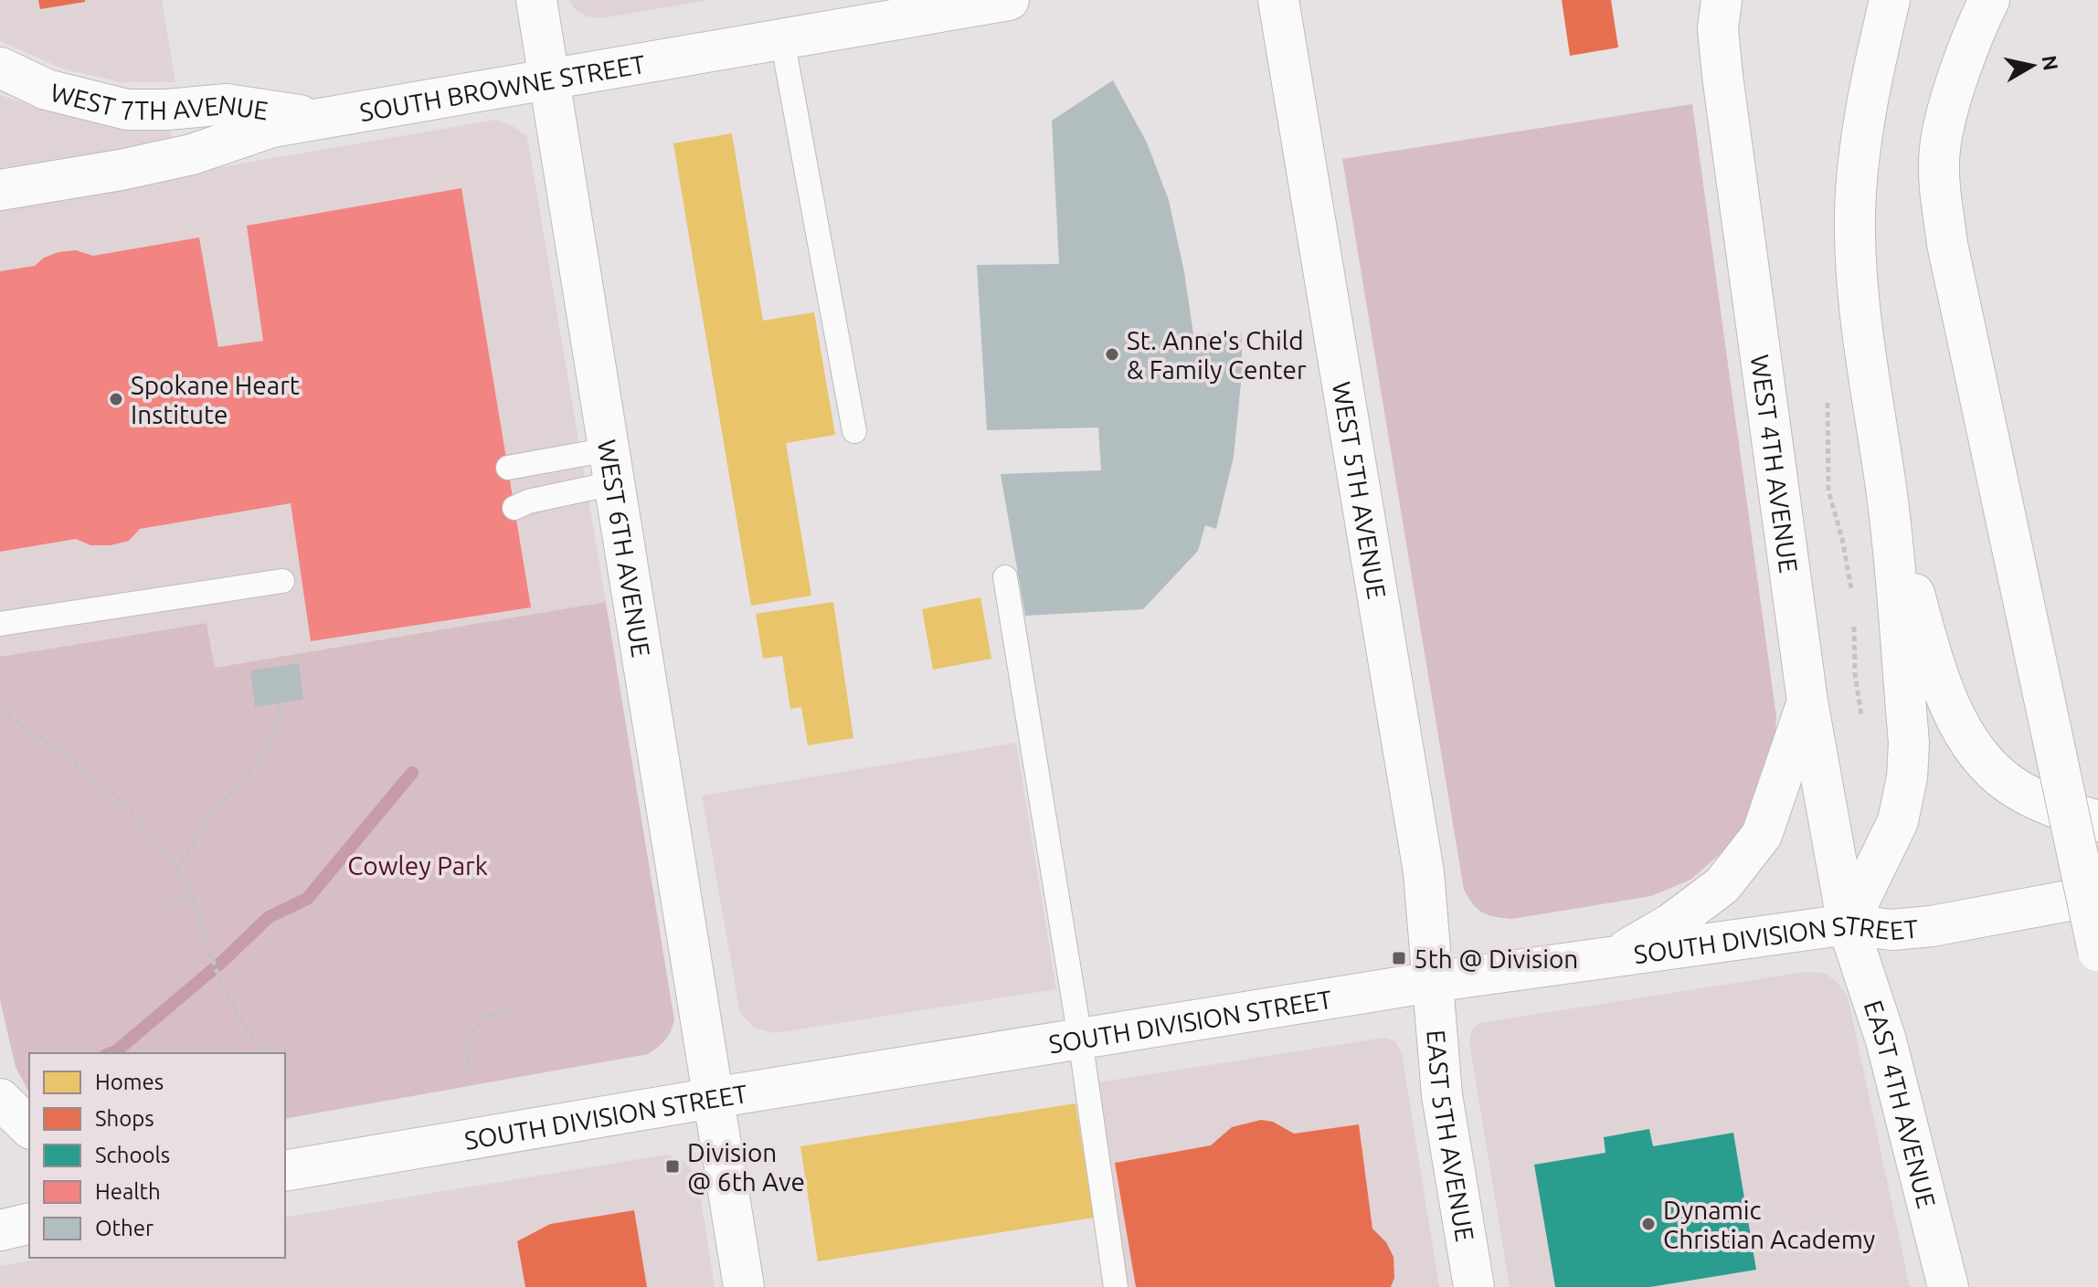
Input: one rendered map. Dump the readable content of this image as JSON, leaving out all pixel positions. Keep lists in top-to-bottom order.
{
  "streets": {
    "main road": [
      "SOUTH BROWNE STREET",
      "WEST 7TH AVENUE",
      "WEST 4TH AVENUE",
      "WEST 5TH AVENUE",
      "WEST 6TH AVENUE",
      "SOUTH DIVISION STREET",
      "EAST 4TH AVENUE",
      "EAST 5TH AVENUE"
    ]
  },
  "crossings": [
    ["SOUTH BROWNE STREET", "WEST 7TH AVENUE"],
    ["SOUTH BROWNE STREET", "WEST 6TH AVENUE"],
    ["WEST 4TH AVENUE", "SOUTH DIVISION STREET"],
    ["WEST 4TH AVENUE", "EAST 4TH AVENUE"],
    ["WEST 5TH AVENUE", "SOUTH DIVISION STREET"],
    ["WEST 5TH AVENUE", "EAST 5TH AVENUE"],
    ["WEST 6TH AVENUE", "SOUTH DIVISION STREET"],
    ["SOUTH DIVISION STREET", "EAST 4TH AVENUE"],
    ["SOUTH DIVISION STREET", "EAST 5TH AVENUE"]
  ],
  "parks": ["Cowley Park"],
  "places": {
    "other": ["St. Anne's Child & Family Center", "Spokane Heart Institute", "Dynamic Christian Academy"],
    "transit": ["5th @ Division", "Division @ 6th Ave"]
  },
  "legend": [
    "Homes",
    "Shops",
    "Schools",
    "Health",
    "Other"
  ],
  "north": "right"
}
